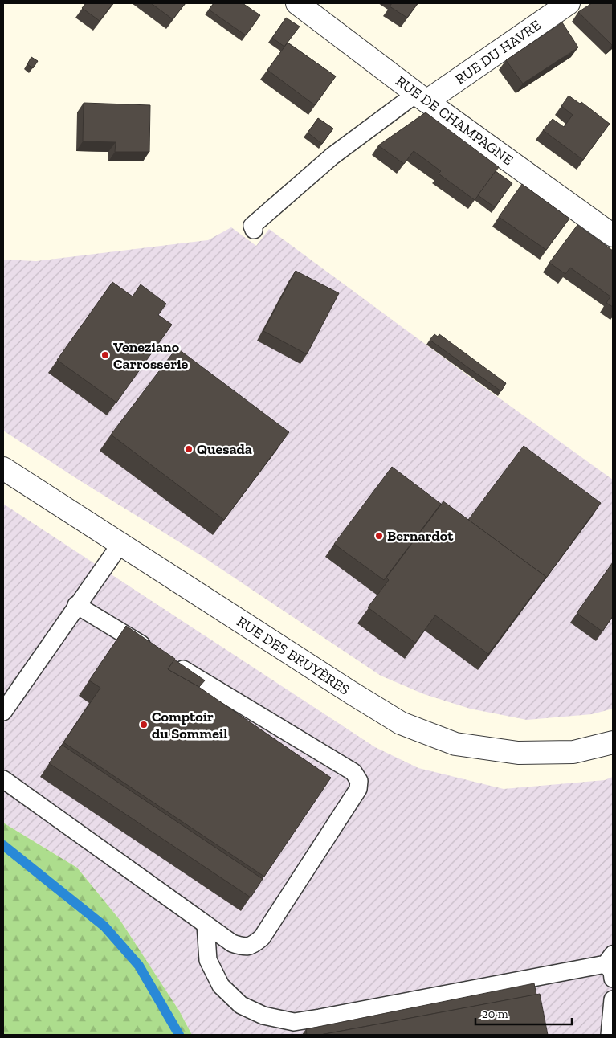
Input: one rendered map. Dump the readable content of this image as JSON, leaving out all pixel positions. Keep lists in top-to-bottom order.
{
  "streets": {
    "street": ["RUE DU HAVRE", "RUE DE CHAMPAGNE", "RUE DES BRUYÈRES"]
  },
  "crossings": [
    ["RUE DU HAVRE", "RUE DE CHAMPAGNE"]
  ],
  "places": [
    "Veneziano Carrosserie",
    "Quesada",
    "Bernardot",
    "Comptoir du Sommeil"
  ],
  "scale_bar": "20 m"
}
